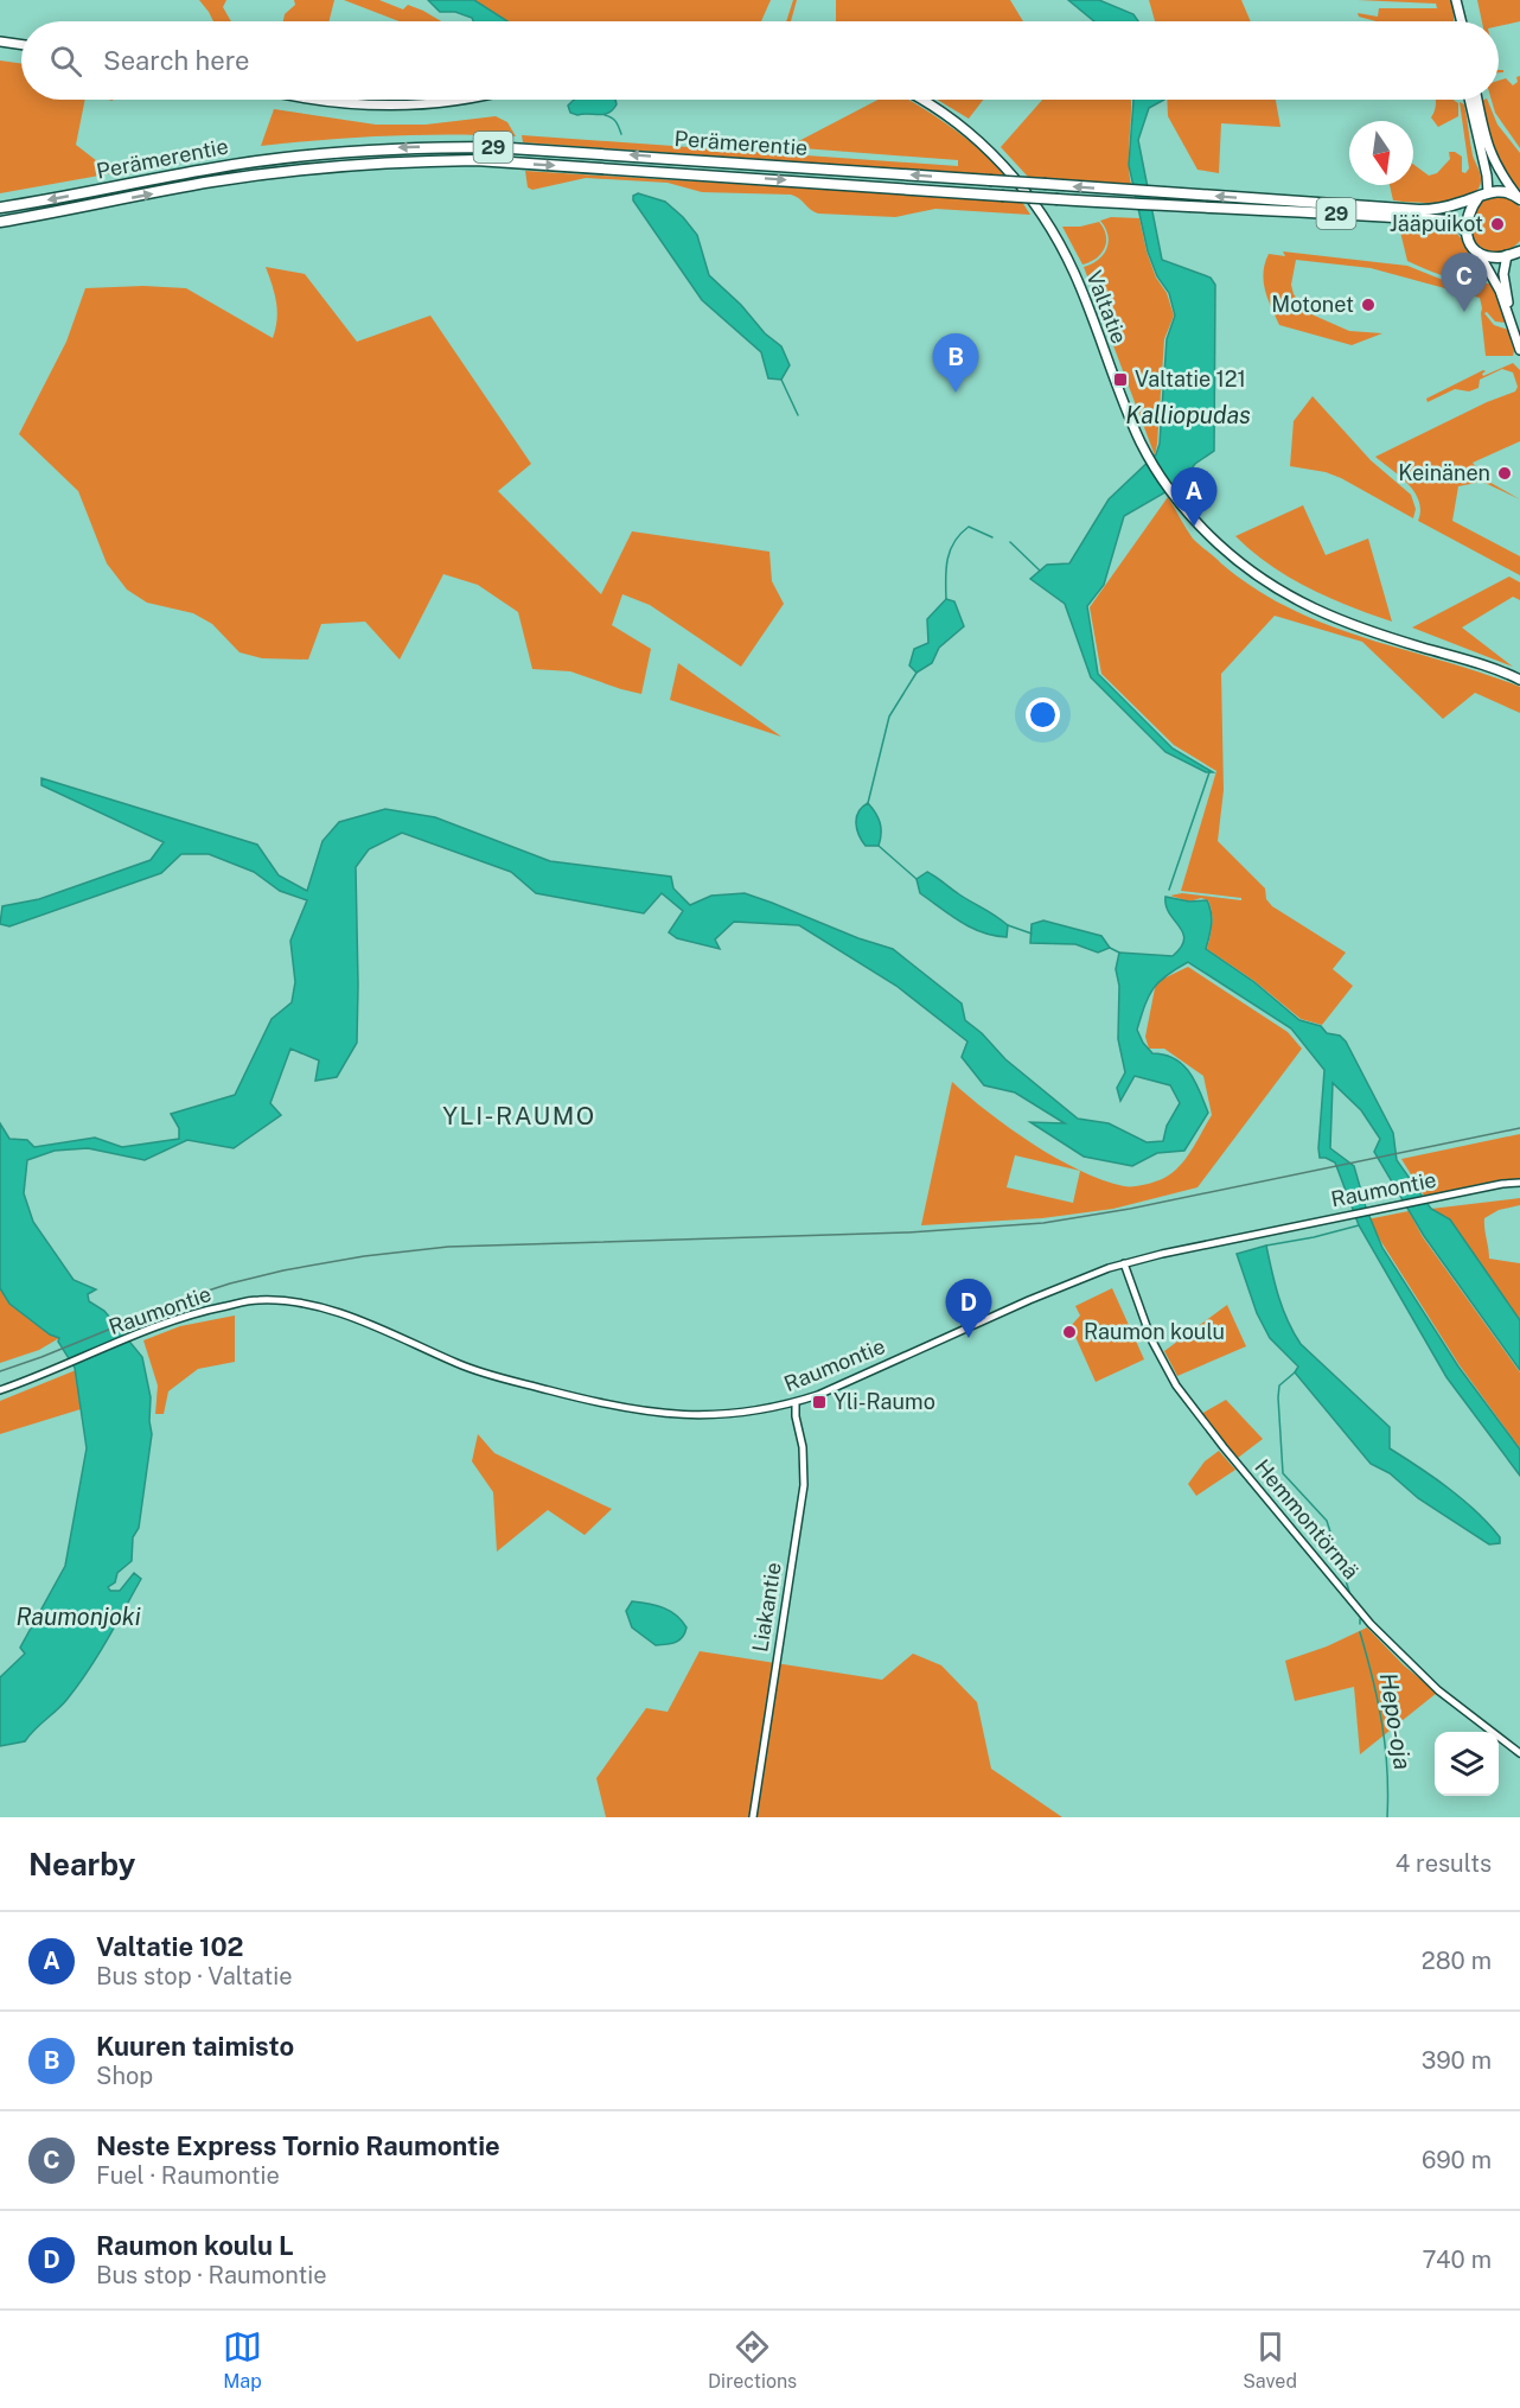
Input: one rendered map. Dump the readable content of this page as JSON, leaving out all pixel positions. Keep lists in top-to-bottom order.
{
  "streets": {
    "highway": ["Perämerentie", "29"],
    "main road": ["Valtatie"],
    "street": ["Raumontie", "Hemmontörmä", "Liakantie"]
  },
  "crossings": [
    ["Perämerentie", "29"],
    ["Raumontie", "Hemmontörmä"],
    ["Raumontie", "Liakantie"]
  ],
  "districts": ["YLI-RAUMO"],
  "water": ["Kalliopudas", "Raumonjoki", "Hepo-oja"],
  "places": {
    "other": [
      "Jääpuikot",
      "Motonet",
      "Keinänen",
      "Raumon koulu"
    ],
    "transit": ["Valtatie 121", "Yli-Raumo"]
  },
  "north": "bottom",
  "page": {
    "search": "Search here",
    "pins": [
      "C",
      "B",
      "A",
      "D"
    ],
    "heading": ["Nearby", "4 results"],
    "list": [
      {
        "mark": "A",
        "name": "Valtatie 102",
        "note": "Bus stop · Valtatie",
        "value": "280 m"
      },
      {
        "mark": "B",
        "name": "Kuuren taimisto",
        "note": "Shop",
        "value": "390 m"
      },
      {
        "mark": "C",
        "name": "Neste Express Tornio Raumontie",
        "note": "Fuel · Raumontie",
        "value": "690 m"
      },
      {
        "mark": "D",
        "name": "Raumon koulu L",
        "note": "Bus stop · Raumontie",
        "value": "740 m"
      }
    ],
    "nav": ["Map", "Directions", "Saved"]
  }
}
